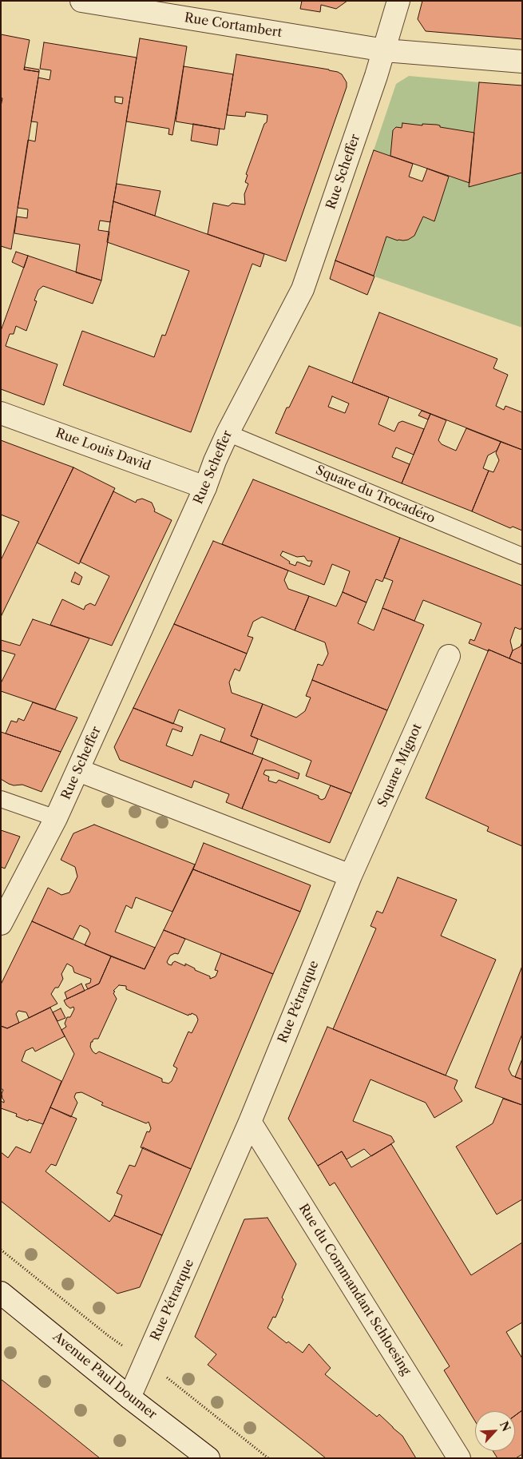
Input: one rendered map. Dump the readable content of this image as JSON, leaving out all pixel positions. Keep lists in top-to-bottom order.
{
  "streets": {
    "street": [
      "Rue Cortambert",
      "Rue Scheffer",
      "Rue Louis David",
      "Square Mignot",
      "Rue Pétrarque",
      "Rue du Commandant Schloesing",
      "Avenue Paul Doumer"
    ],
    "lane": ["Square du Trocadéro"]
  },
  "crossings": [
    ["Rue Cortambert", "Rue Scheffer"],
    ["Rue Scheffer", "Rue Louis David"],
    ["Rue Scheffer", "Square du Trocadéro"],
    ["Square Mignot", "Rue Pétrarque"],
    ["Rue Pétrarque", "Rue du Commandant Schloesing"],
    ["Rue Pétrarque", "Avenue Paul Doumer"]
  ],
  "north": "top right"
}
